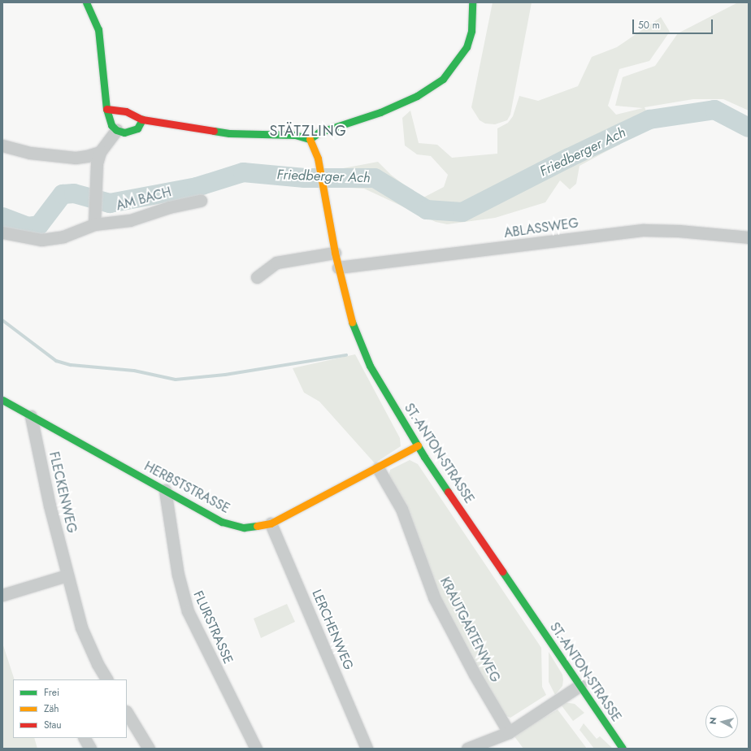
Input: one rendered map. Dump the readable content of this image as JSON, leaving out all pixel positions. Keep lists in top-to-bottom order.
{
  "streets": {
    "street": [
      "AM BACH",
      "ABLASSWEG",
      "ST.-ANTON-STRASSE",
      "HERBSTSTRASSE",
      "FLECKENWEG",
      "FLURSTRASSE",
      "LERCHENWEG",
      "KRAUTGARTENWEG"
    ]
  },
  "crossings": [
    ["ABLASSWEG", "ST.-ANTON-STRASSE"],
    ["ST.-ANTON-STRASSE", "HERBSTSTRASSE"],
    ["HERBSTSTRASSE", "FLECKENWEG"],
    ["HERBSTSTRASSE", "FLURSTRASSE"],
    ["HERBSTSTRASSE", "LERCHENWEG"],
    ["HERBSTSTRASSE", "KRAUTGARTENWEG"]
  ],
  "districts": ["STÄTZLING"],
  "water": ["Friedberger Ach"],
  "legend": ["Frei", "Zäh", "Stau"],
  "scale_bar": "50 m",
  "north": "left"
}
